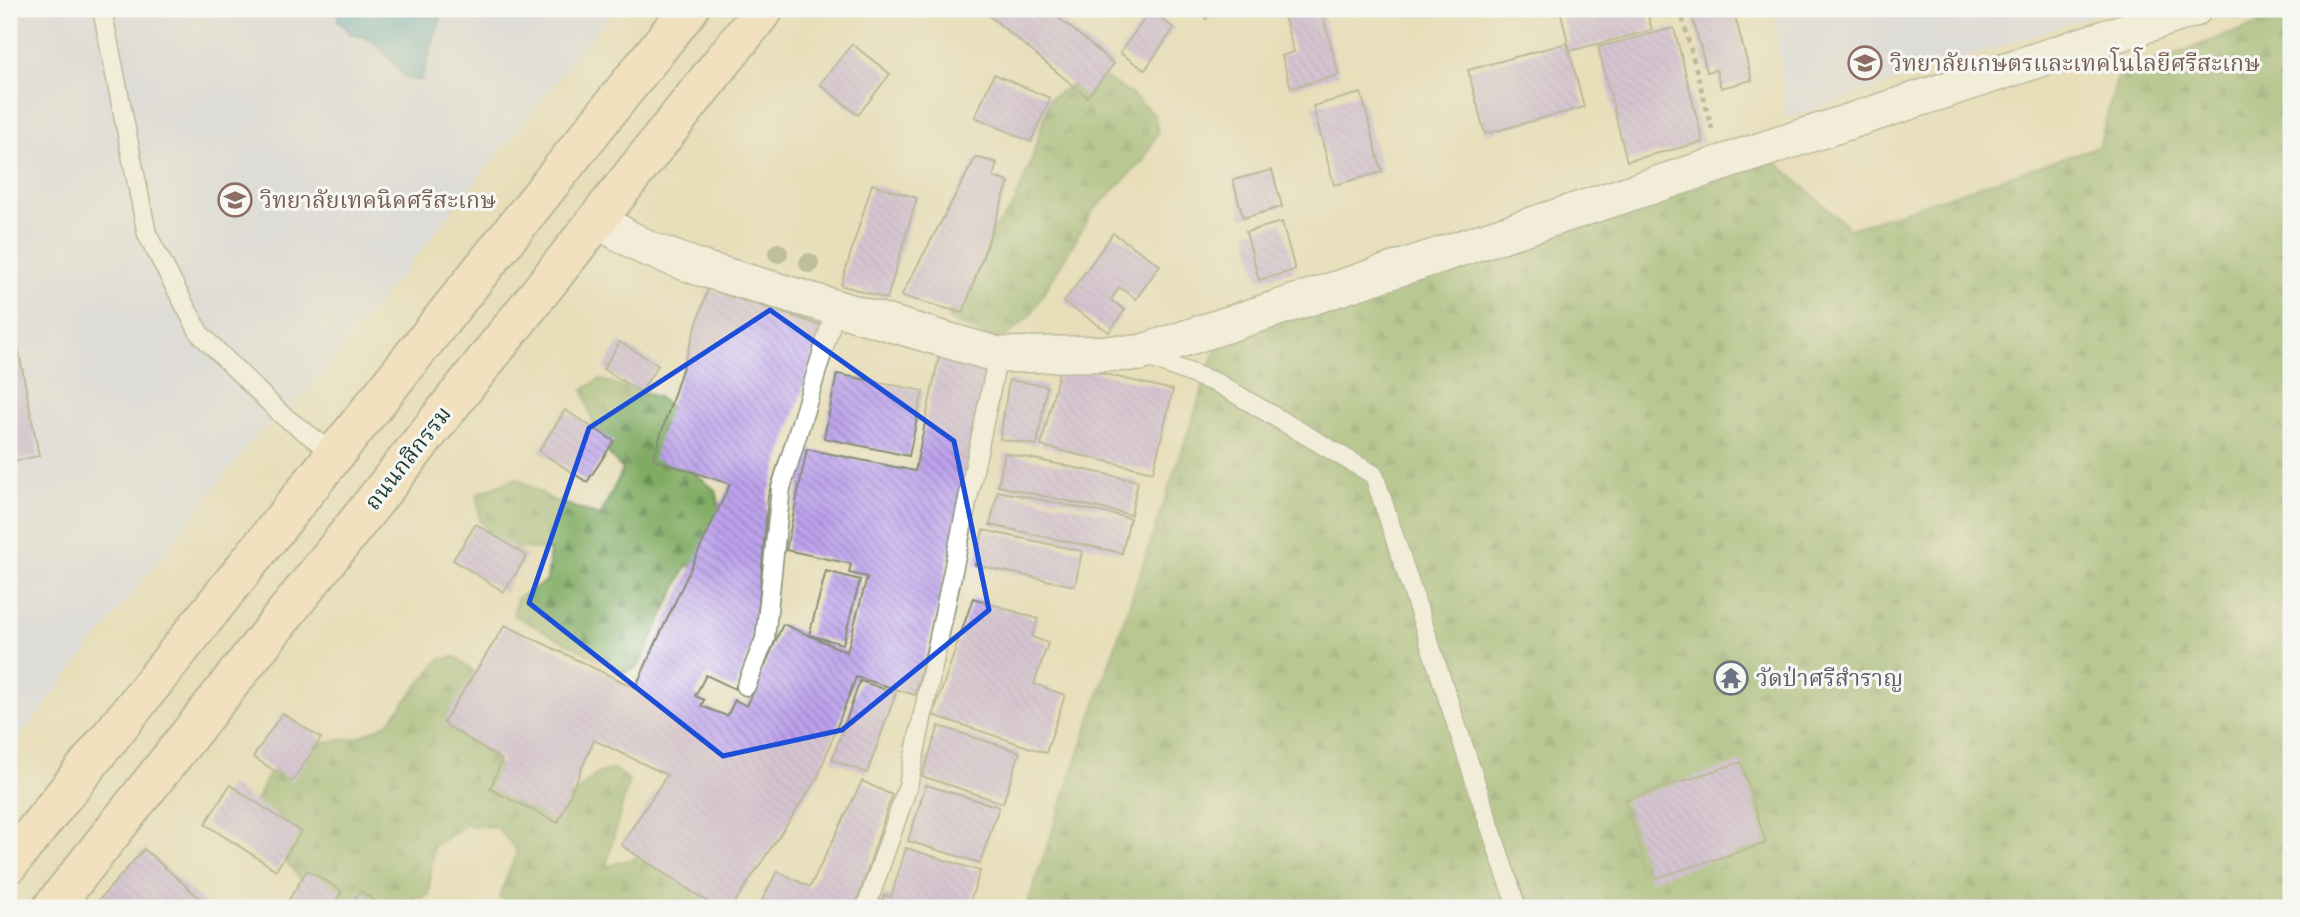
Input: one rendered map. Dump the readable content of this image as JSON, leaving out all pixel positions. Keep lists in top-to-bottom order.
{
  "streets": {
    "main road": ["ถนนกสิกรรม"]
  },
  "places": {
    "school or university": ["วิทยาลัยเกษตรและเทคโนโลยีศรีสะเกษ", "วิทยาลัยเทคนิคศรีสะเกษ"],
    "temple": ["วัดป่าศรีสำราญ"]
  }
}
